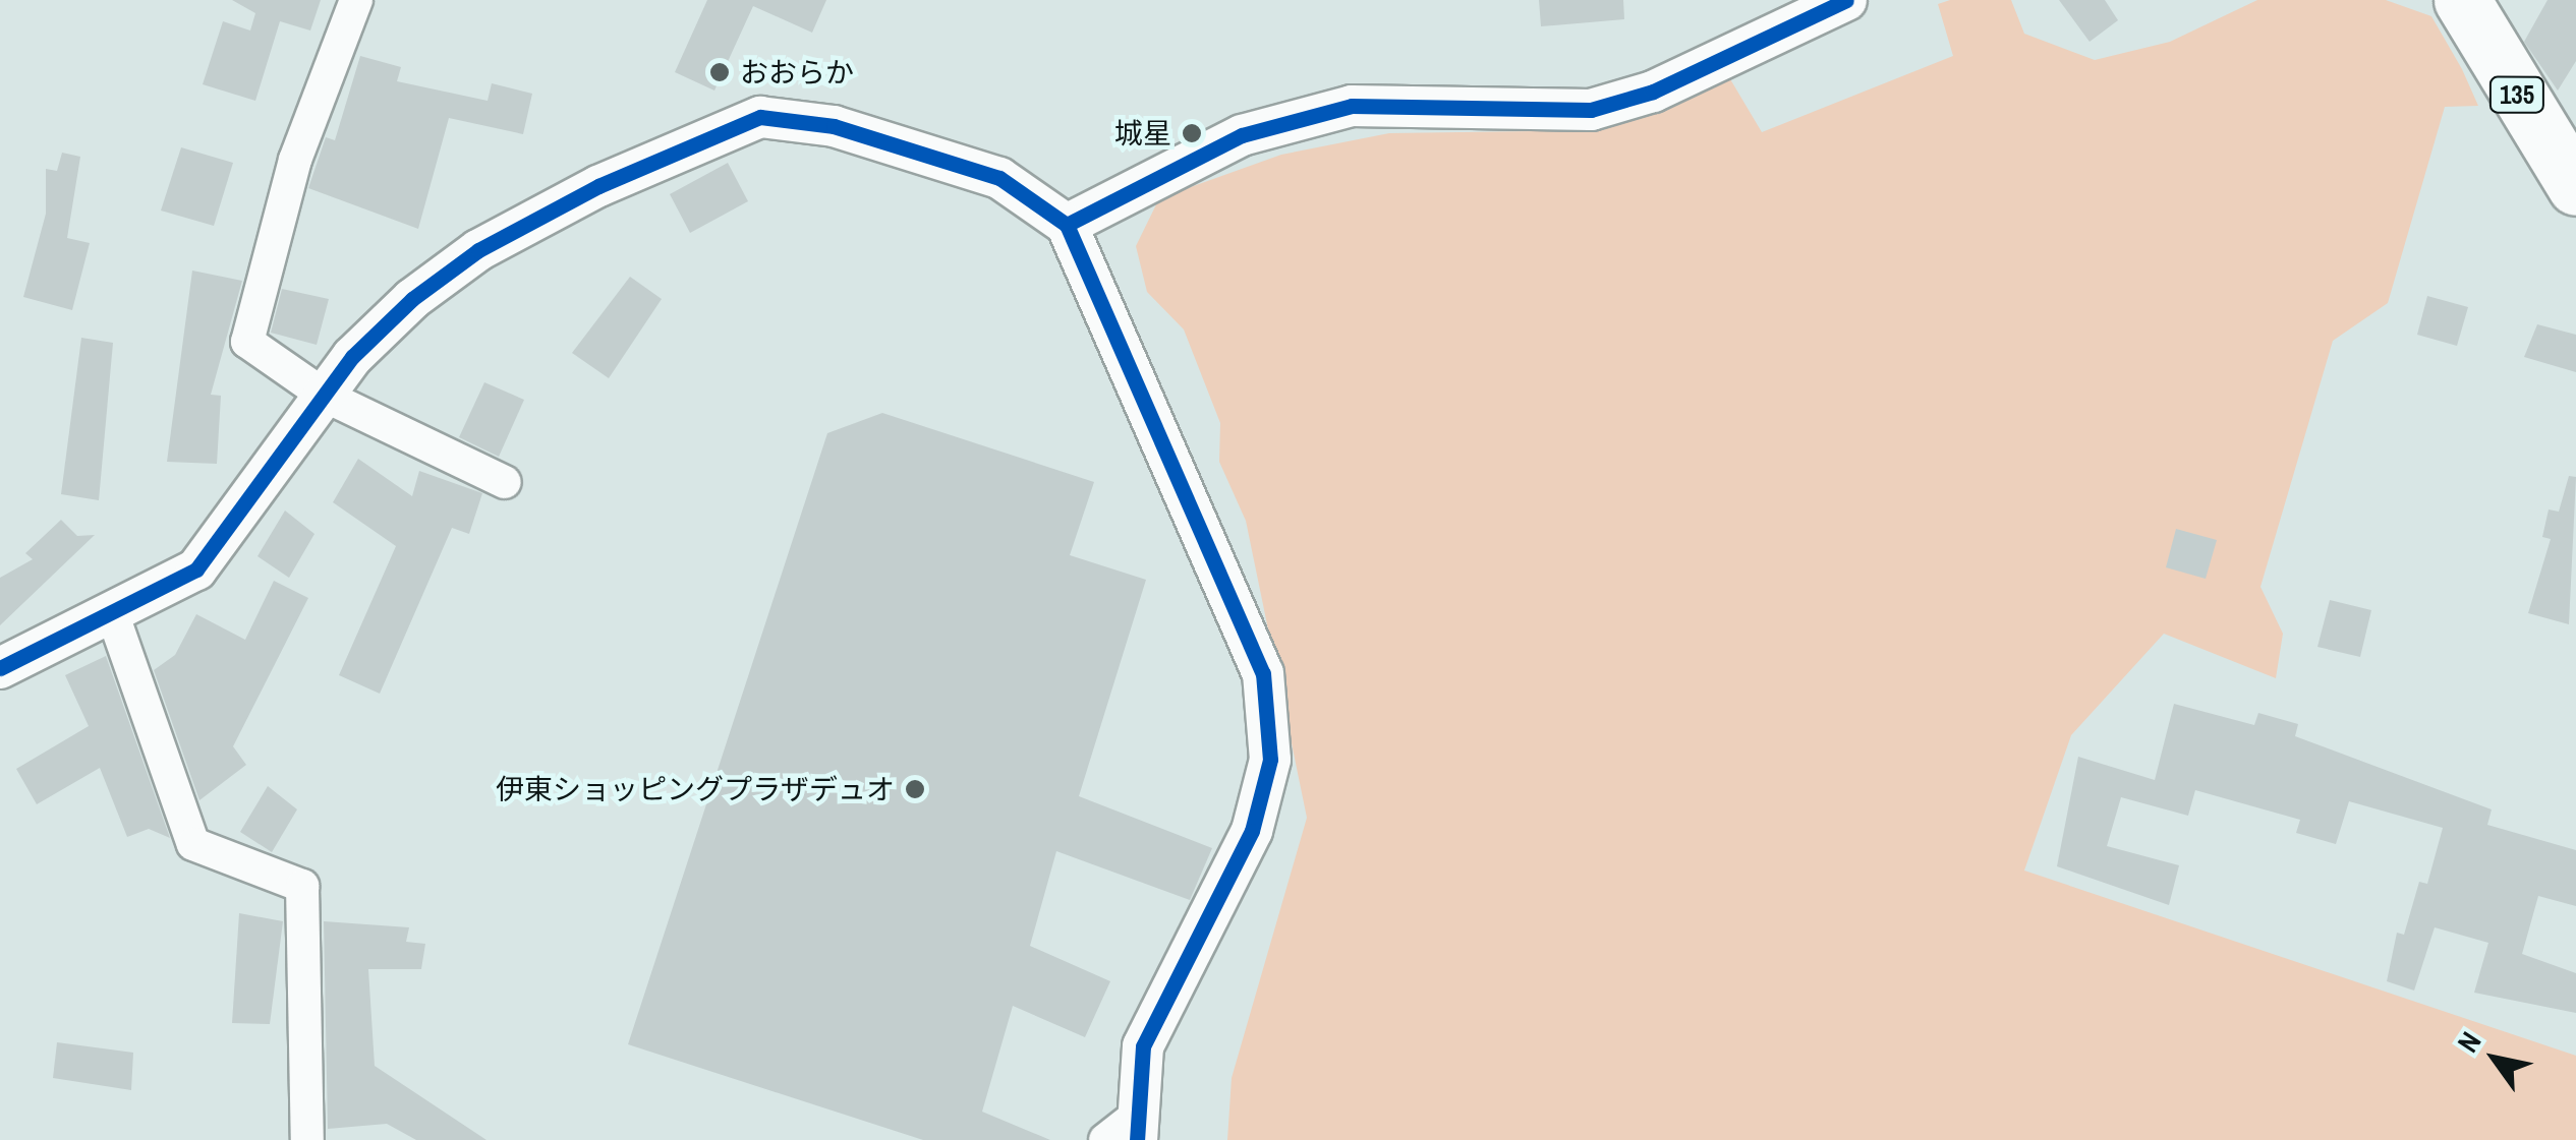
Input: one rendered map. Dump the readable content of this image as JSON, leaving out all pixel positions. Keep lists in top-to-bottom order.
{
  "streets": {
    "highway": ["135"]
  },
  "places": ["おおらか", "城星", "伊東ショッピングプラザデュオ"],
  "north": "top left"
}
